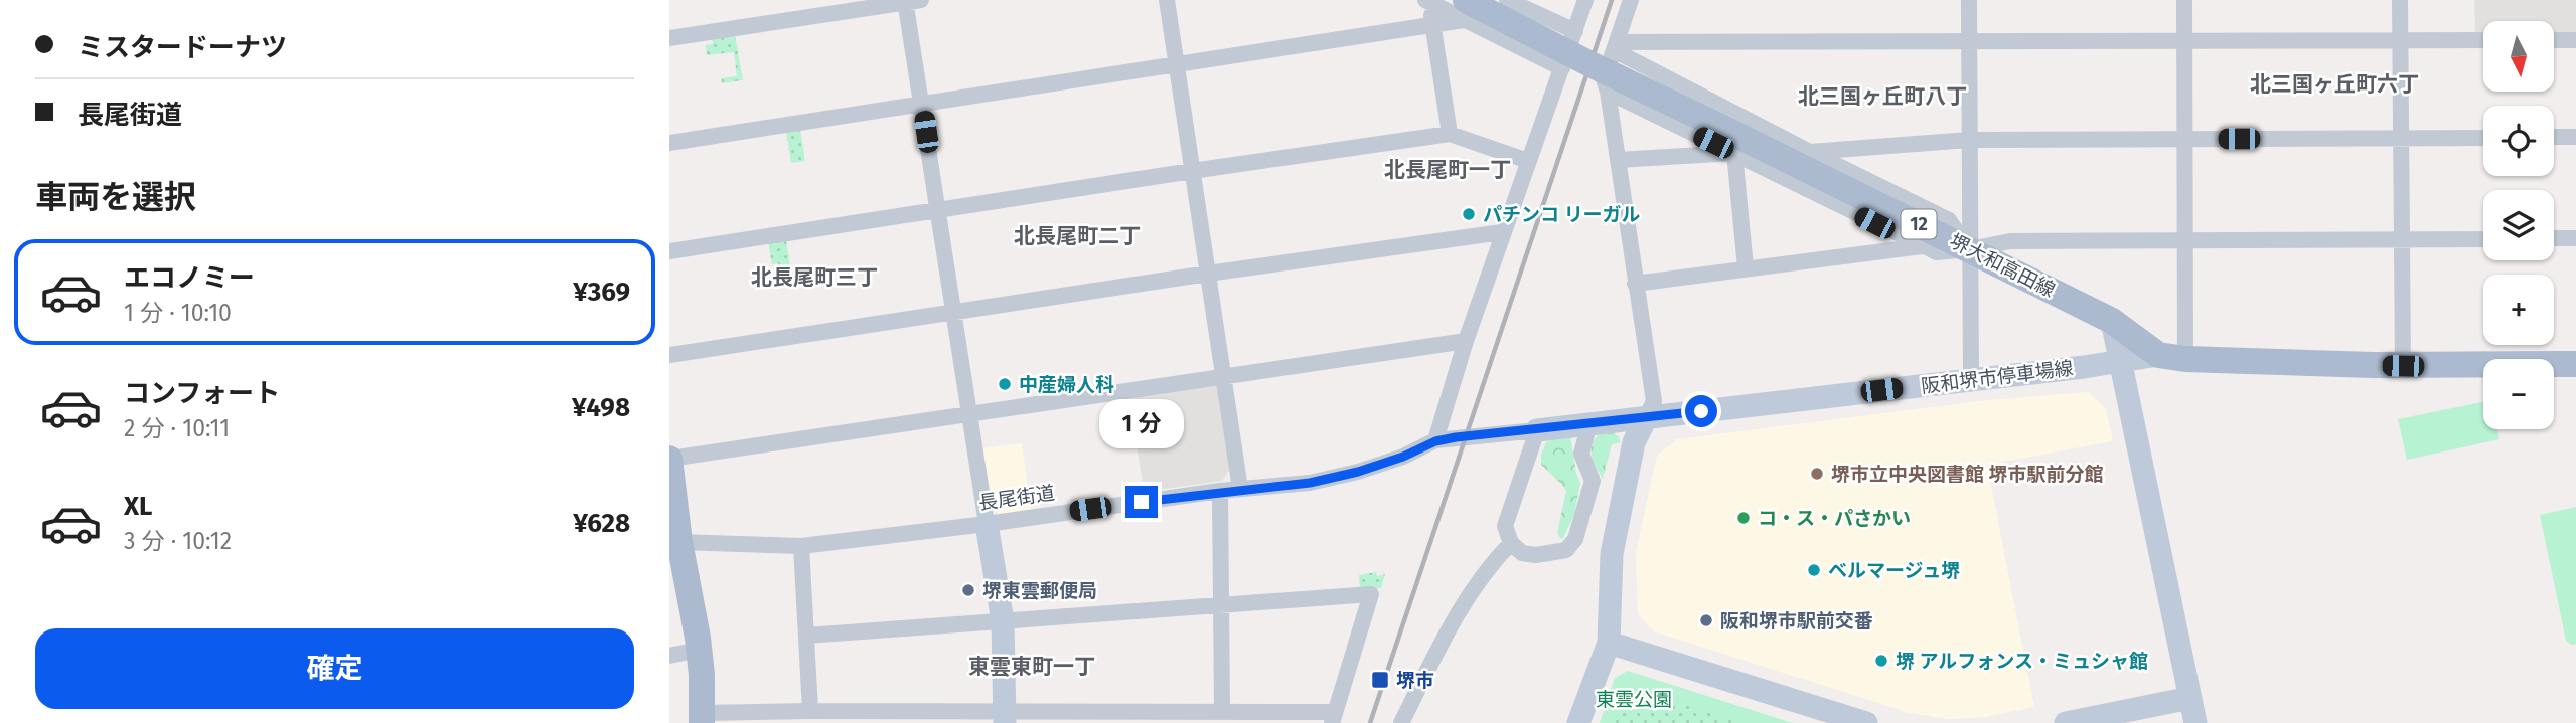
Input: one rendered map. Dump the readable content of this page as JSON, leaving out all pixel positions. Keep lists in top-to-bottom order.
{
  "streets": {
    "main road": ["12", "堺大和高田線"],
    "street": ["阪和堺市停車場線", "長尾街道"]
  },
  "crossings": [
    ["堺大和高田線", "阪和堺市停車場線"],
    ["阪和堺市停車場線", "長尾街道"]
  ],
  "districts": [
    "北三国ヶ丘町六丁",
    "北三国ヶ丘町八丁",
    "北長尾町一丁",
    "北長尾町二丁",
    "北長尾町三丁",
    "東雲東町一丁"
  ],
  "parks": ["東雲公園"],
  "places": {
    "other": [
      "パチンコ リーガル",
      "中産婦人科",
      "堺市立中央図書館 堺市駅前分館",
      "コ・ス・パさかい",
      "ベルマージュ堺",
      "堺東雲郵便局",
      "阪和堺市駅前交番",
      "堺 アルフォンス・ミュシャ館"
    ],
    "transit": ["堺市"]
  },
  "north": "bottom",
  "page": {
    "banner": ["ミスタードーナツ", "長尾街道"],
    "map_buttons": ["+", "−"],
    "heading": "車両を選択",
    "list": [
      {
        "name": "エコノミー",
        "note": "1 分 · 10:10",
        "value": "¥369"
      },
      {
        "name": "コンフォート",
        "note": "2 分 · 10:11",
        "value": "¥498"
      },
      {
        "name": "XL",
        "note": "3 分 · 10:12",
        "value": "¥628"
      }
    ],
    "bubble": "1 分",
    "buttons": "確定"
  }
}
